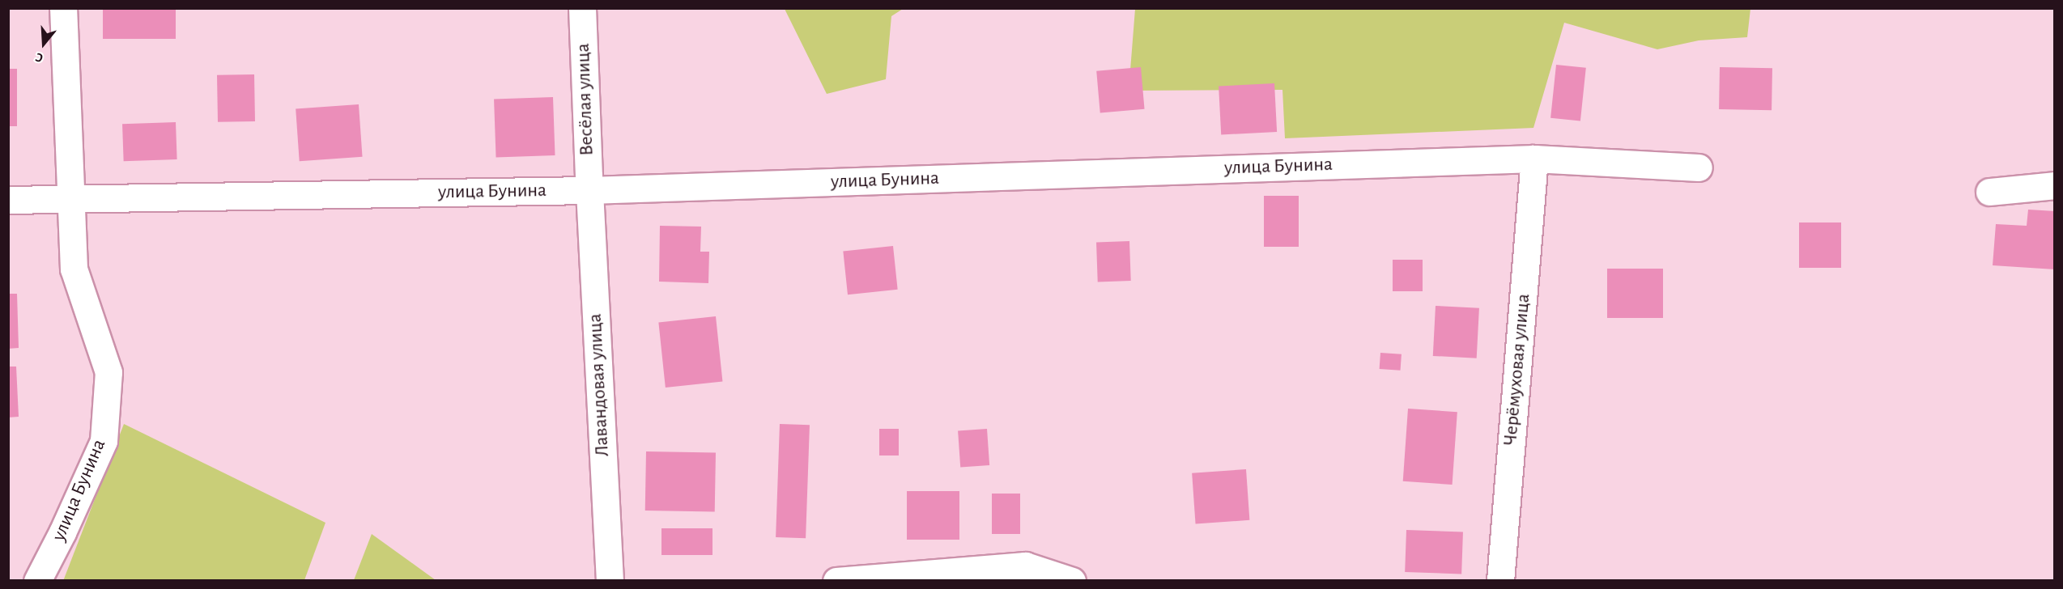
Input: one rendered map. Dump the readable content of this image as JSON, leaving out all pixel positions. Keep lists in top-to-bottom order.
{
  "streets": {
    "street": [
      "Весёлая улица",
      "улица Бунина",
      "Черёмуховая улица",
      "Лавандовая улица"
    ]
  },
  "crossings": [
    ["Весёлая улица", "улица Бунина"],
    ["Весёлая улица", "Лавандовая улица"],
    ["улица Бунина", "Черёмуховая улица"],
    ["улица Бунина", "Лавандовая улица"]
  ],
  "north": "bottom"
}
